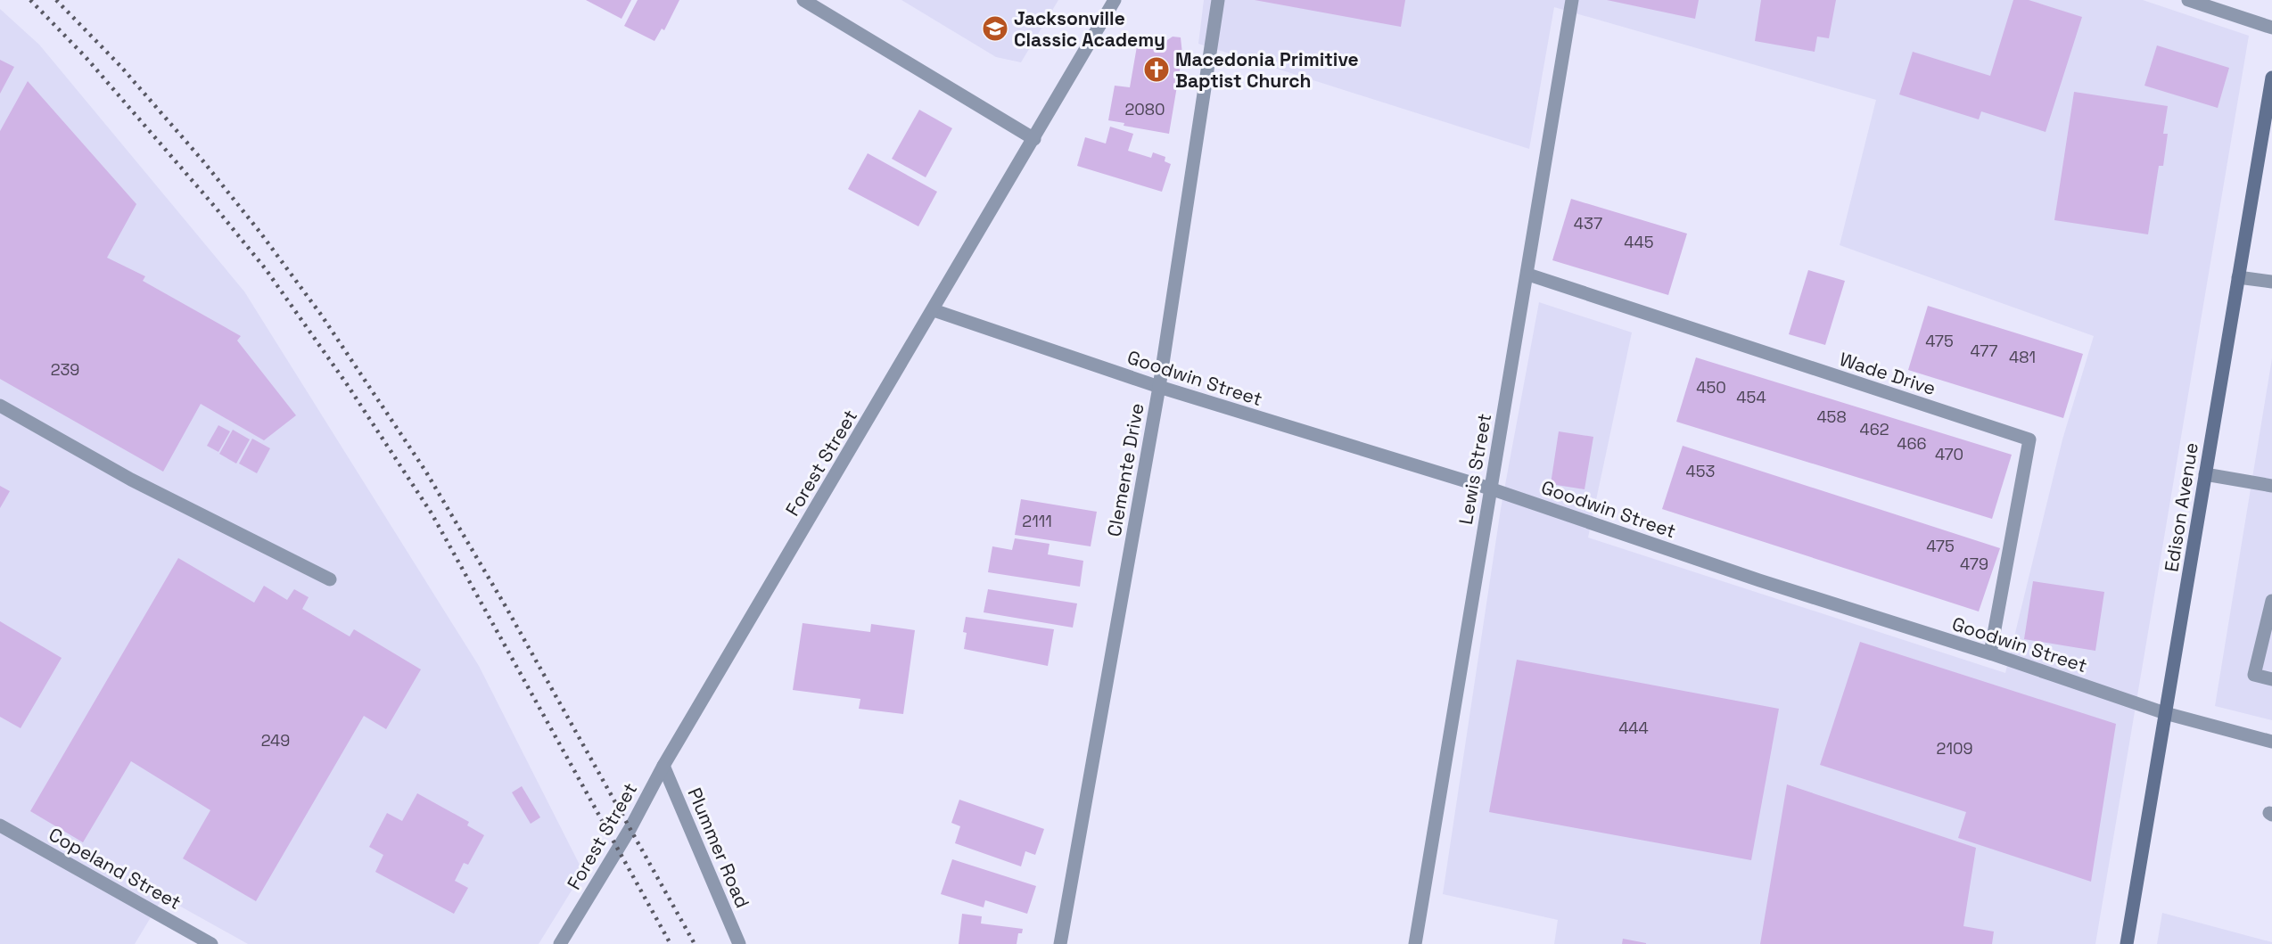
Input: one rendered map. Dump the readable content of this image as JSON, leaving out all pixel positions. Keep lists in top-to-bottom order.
{
  "streets": {
    "main road": ["Edison Avenue"],
    "street": [
      "Wade Drive",
      "Goodwin Street",
      "Forest Street",
      "Lewis Street",
      "Clemente Drive",
      "Plummer Road",
      "Copeland Street"
    ]
  },
  "crossings": [
    ["Wade Drive", "Goodwin Street"],
    ["Wade Drive", "Lewis Street"],
    ["Goodwin Street", "Forest Street"],
    ["Goodwin Street", "Lewis Street"],
    ["Goodwin Street", "Clemente Drive"],
    ["Goodwin Street", "Edison Avenue"],
    ["Forest Street", "Plummer Road"]
  ],
  "places": {
    "school or university": ["Jacksonville Classic Academy"],
    "church": ["Macedonia Primitive Baptist Church"]
  },
  "house_numbers": [
    "2080",
    "437",
    "445",
    "475",
    "477",
    "481",
    "239",
    "450",
    "454",
    "458",
    "462",
    "466",
    "470",
    "453",
    "2111",
    "475",
    "479",
    "444",
    "249",
    "2109"
  ]
}
